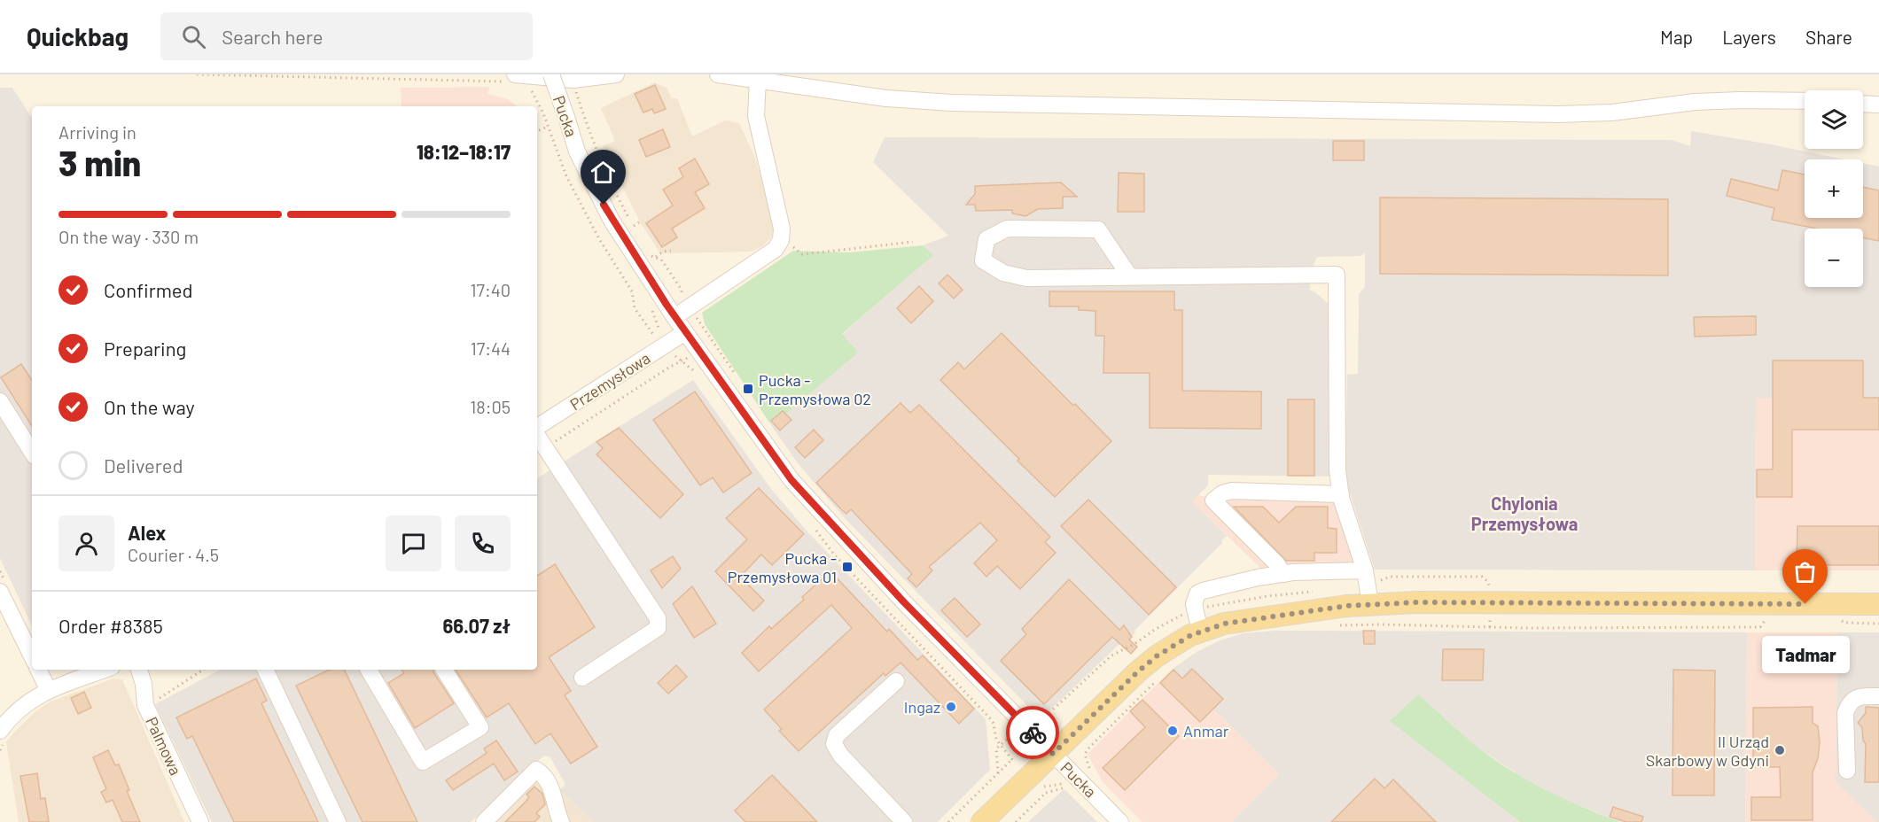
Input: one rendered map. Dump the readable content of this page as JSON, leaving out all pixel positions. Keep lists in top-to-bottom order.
{
  "streets": {
    "street": ["Pucka", "Przemysłowa", "Palmowa"]
  },
  "crossings": [
    ["Pucka", "Przemysłowa"]
  ],
  "districts": ["Chylonia Przemysłowa"],
  "places": {
    "transit": ["Pucka - Przemysłowa 02", "Pucka - Przemysłowa 01"],
    "other": [
      "Tadmar",
      "Ingaz",
      "Anmar",
      "II Urząd Skarbowy w Gdyni"
    ]
  },
  "page": {
    "header": "Quickbag",
    "search": "Search here",
    "nav": ["Map", "Layers", "Share"],
    "map_buttons": ["+", "−"],
    "heading": ["3 min", "Arriving in", "18:12–18:17"],
    "panel": [
      "Alex",
      "Courier · 4.5",
      "Order #8385",
      "66.07 zł"
    ],
    "bar": "On the way · 330 m",
    "list": [
      ["Confirmed", "17:40"],
      ["Preparing", "17:44"],
      ["On the way", "18:05"],
      "Delivered"
    ],
    "bubble": "Tadmar"
  }
}
